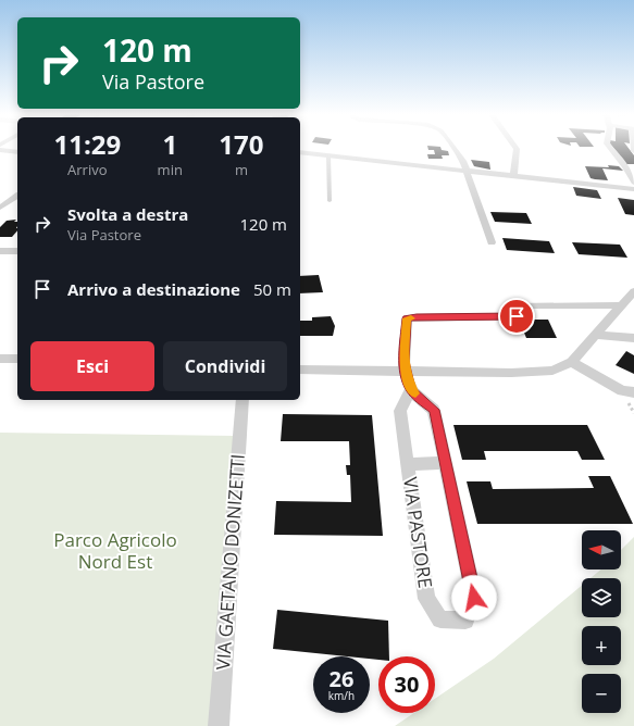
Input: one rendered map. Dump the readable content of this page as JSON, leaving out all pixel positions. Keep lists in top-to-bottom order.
{
  "streets": {
    "street": ["VIA PASTORE", "VIA GAETANO DONIZETTI"]
  },
  "parks": ["Parco Agricolo Nord Est"],
  "north": "left",
  "page": {
    "turn": ["120 m", "Via Pastore"],
    "eta": [
      "11:29",
      "Arrivo",
      "1",
      "min",
      "170",
      "m"
    ],
    "list": [
      {
        "name": "Svolta a destra",
        "note": "Via Pastore",
        "value": "120 m"
      },
      {
        "name": "Arrivo a destinazione",
        "value": "50 m"
      }
    ],
    "buttons": ["Esci", "Condividi"],
    "map_buttons": ["+", "−"],
    "speed": "26 km/h",
    "limit": "30"
  }
}
